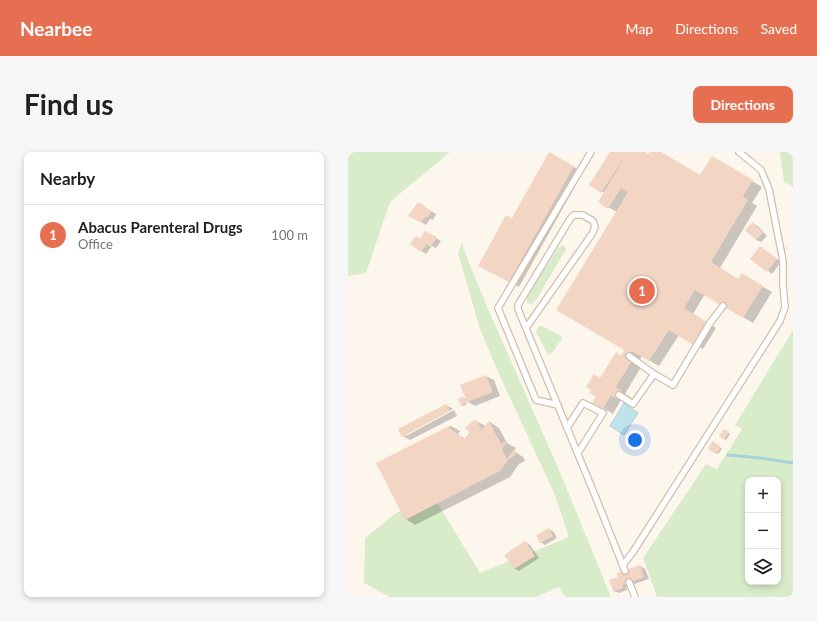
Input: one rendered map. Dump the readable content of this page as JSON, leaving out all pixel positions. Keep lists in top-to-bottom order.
{
  "page": {
    "header": "Nearbee",
    "nav": ["Map", "Directions", "Saved"],
    "buttons": "Directions",
    "title": "Find us",
    "heading": "Nearby",
    "list": [
      {
        "mark": "1",
        "name": "Abacus Parenteral Drugs",
        "note": "Office",
        "value": "100 m"
      }
    ],
    "pins": "1",
    "map_buttons": ["+", "−"]
  }
}
